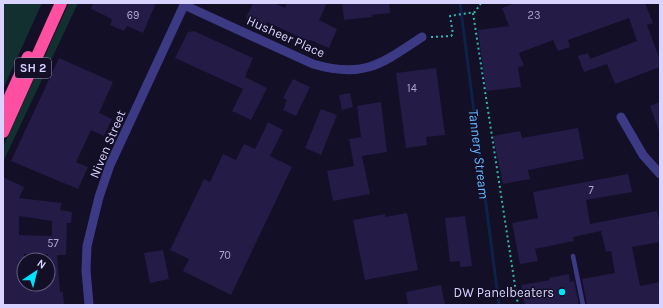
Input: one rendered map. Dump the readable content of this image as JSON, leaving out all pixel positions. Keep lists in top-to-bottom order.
{
  "streets": {
    "highway": ["SH 2"],
    "street": ["Husheer Place", "Niven Street"]
  },
  "crossings": [
    ["Husheer Place", "Niven Street"]
  ],
  "water": ["Tannery Stream"],
  "places": ["DW Panelbeaters"],
  "house_numbers": [
    "69",
    "23",
    "14",
    "7",
    "57",
    "70"
  ],
  "north": "top right"
}
